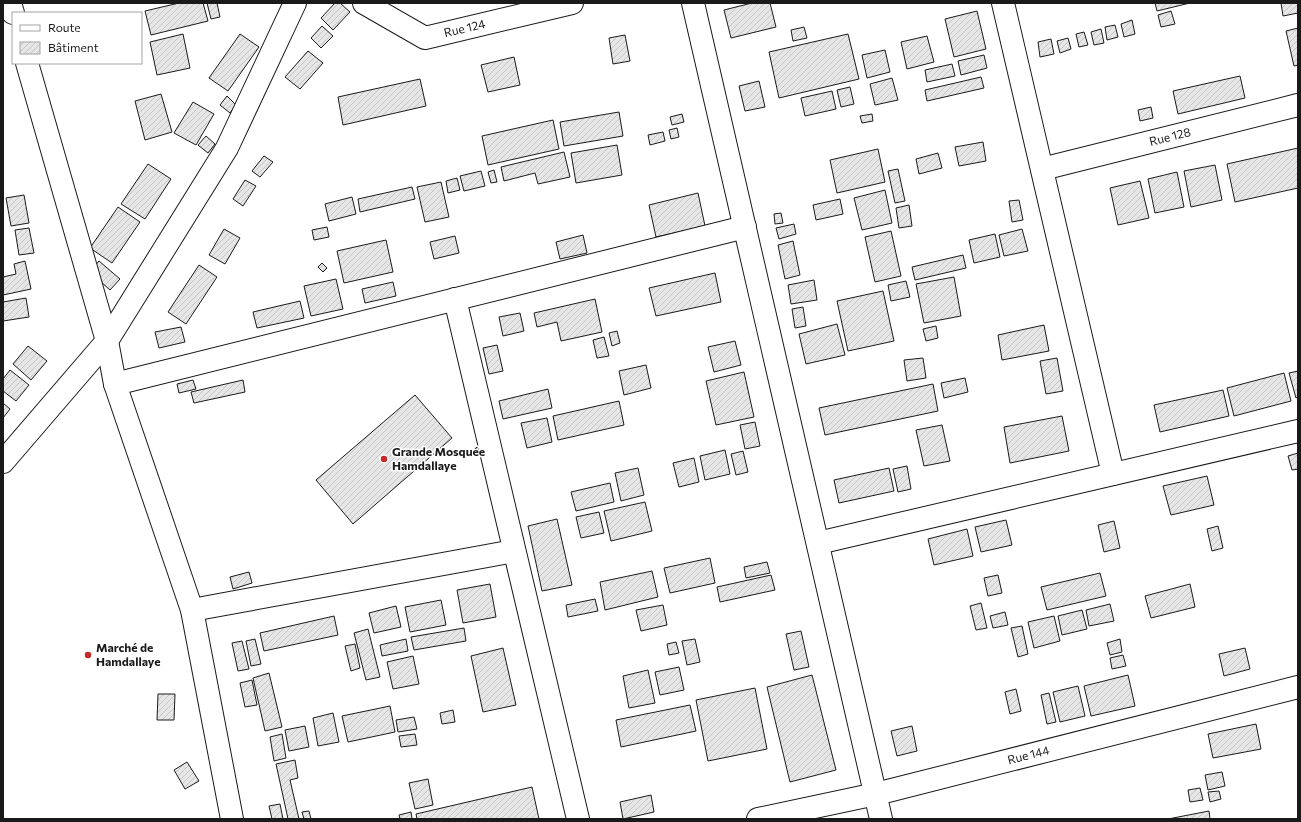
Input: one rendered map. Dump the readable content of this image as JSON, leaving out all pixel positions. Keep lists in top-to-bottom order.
{
  "streets": {
    "street": ["Rue 124", "Rue 128", "Rue 144"]
  },
  "places": ["Grande Mosquée Hamdallaye", "Marché de Hamdallaye"],
  "legend": ["Route", "Bâtiment"]
}
